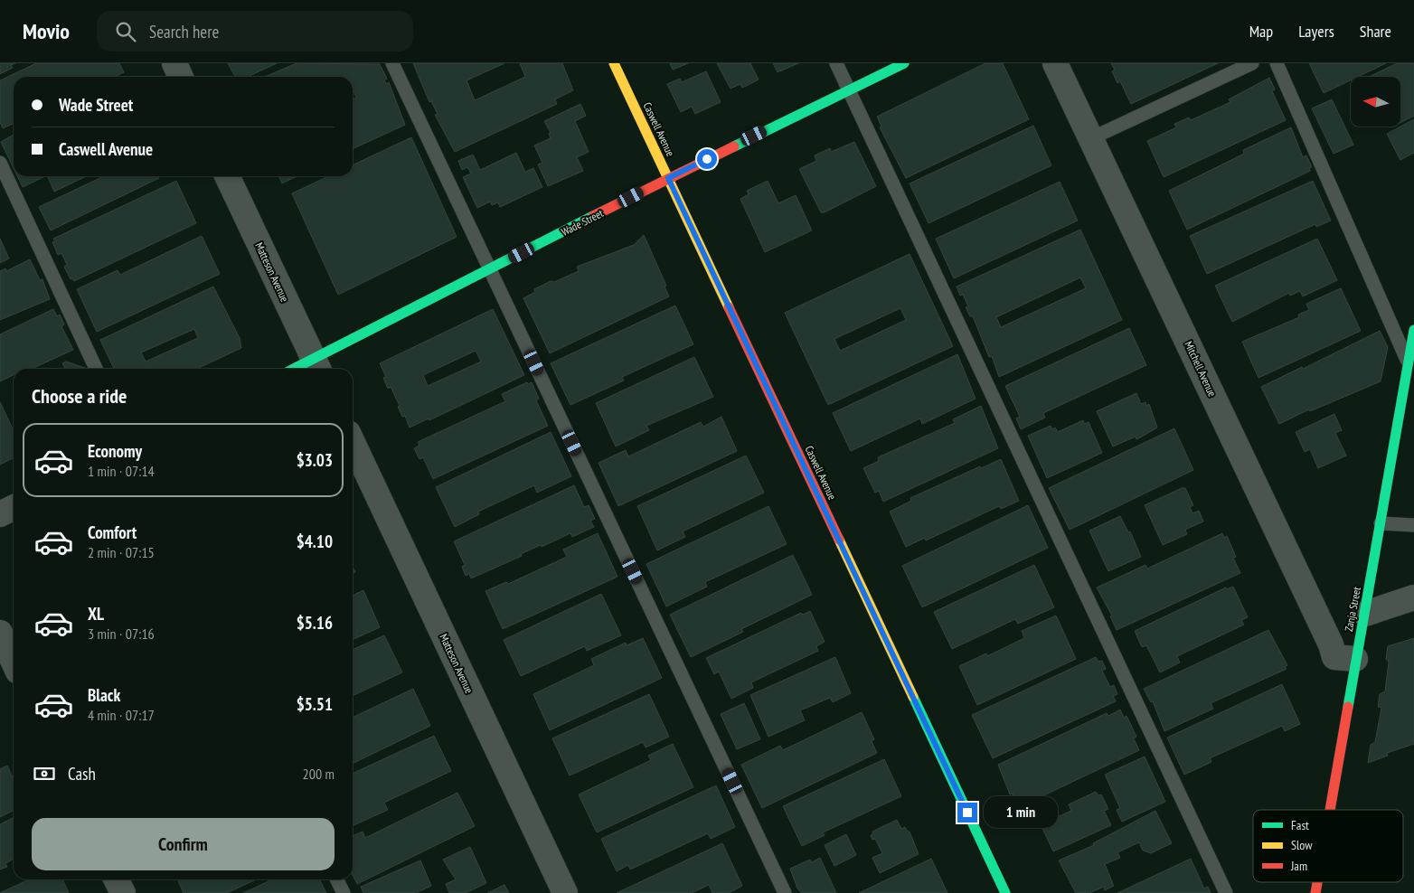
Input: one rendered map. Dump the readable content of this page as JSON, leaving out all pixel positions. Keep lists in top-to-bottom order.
{
  "streets": {
    "street": [
      "Caswell Avenue",
      "Wade Street",
      "Matteson Avenue",
      "Mitchell Avenue",
      "Zanja Street"
    ]
  },
  "crossings": [
    ["Caswell Avenue", "Wade Street"],
    ["Wade Street", "Matteson Avenue"],
    ["Mitchell Avenue", "Zanja Street"]
  ],
  "legend": ["Fast", "Slow", "Jam"],
  "north": "left",
  "page": {
    "header": "Movio",
    "search": "Search here",
    "nav": ["Map", "Layers", "Share"],
    "banner": ["Wade Street", "Caswell Avenue"],
    "heading": "Choose a ride",
    "list": [
      {
        "name": "Economy",
        "note": "1 min · 07:14",
        "value": "$3.03"
      },
      {
        "name": "Comfort",
        "note": "2 min · 07:15",
        "value": "$4.10"
      },
      {
        "name": "XL",
        "note": "3 min · 07:16",
        "value": "$5.16"
      },
      {
        "name": "Black",
        "note": "4 min · 07:17",
        "value": "$5.51"
      }
    ],
    "pay": ["Cash", "200 m"],
    "bubble": "1 min",
    "buttons": "Confirm"
  }
}
